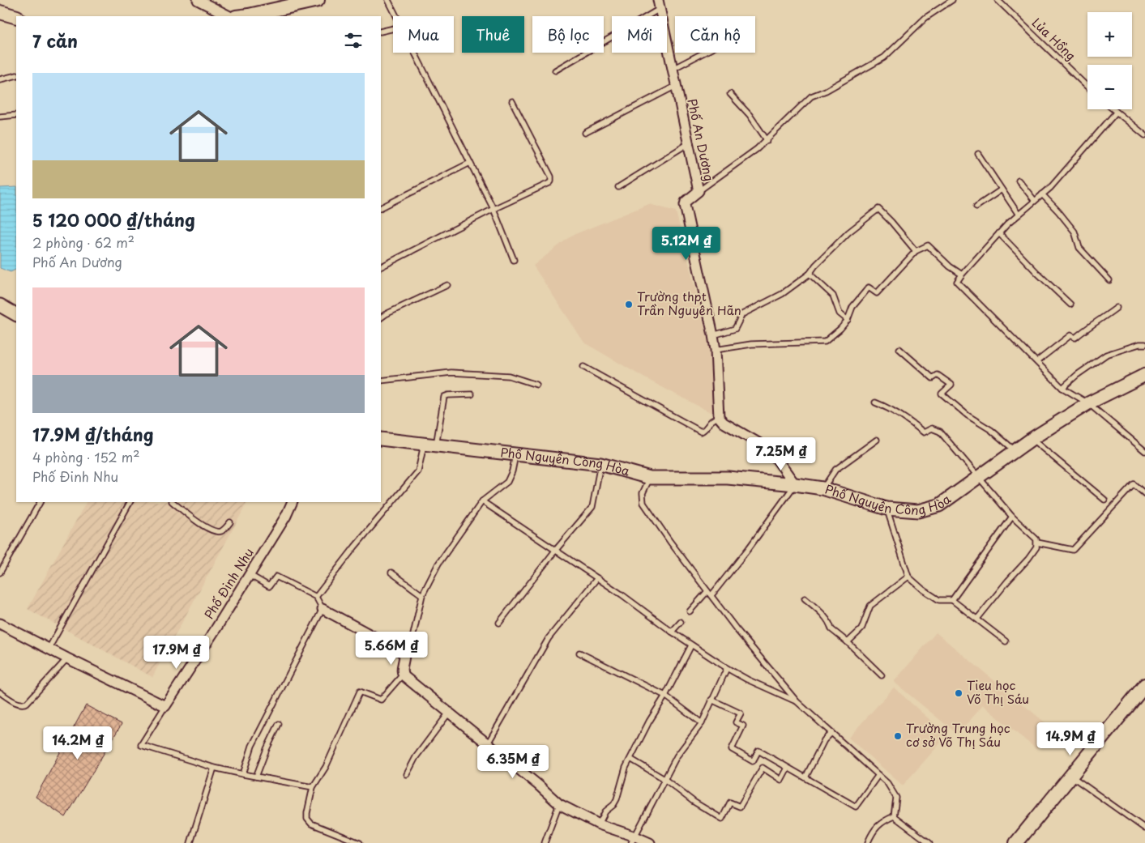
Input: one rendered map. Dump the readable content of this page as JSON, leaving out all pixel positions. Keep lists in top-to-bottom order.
{
  "streets": {
    "street": ["Phố An Dương", "Phố Nguyễn Công Hòa", "Phố Đinh Nhu"],
    "lane": ["Lủa Hồng"]
  },
  "places": ["Trường thpt Trần Nguyên Hãn", "Tieu học Võ Thị Sáu", "Trường Trung học cơ sở Võ Thị Sáu"],
  "page": {
    "map_buttons": ["+", "−"],
    "chip": [
      "Mua",
      "Thuê",
      "Bộ lọc",
      "Mới",
      "Căn hộ"
    ],
    "heading": "7 căn",
    "list": [
      {
        "name": "5 120 000 ₫/tháng",
        "note": "2 phòng · 62 m² · Phố An Dương"
      },
      {
        "name": "17.9M ₫/tháng",
        "note": "4 phòng · 152 m² · Phố Đinh Nhu"
      }
    ],
    "price": [
      "5.12M ₫",
      "7.25M ₫",
      "5.66M ₫",
      "17.9M ₫",
      "14.9M ₫",
      "14.2M ₫",
      "6.35M ₫"
    ]
  }
}
